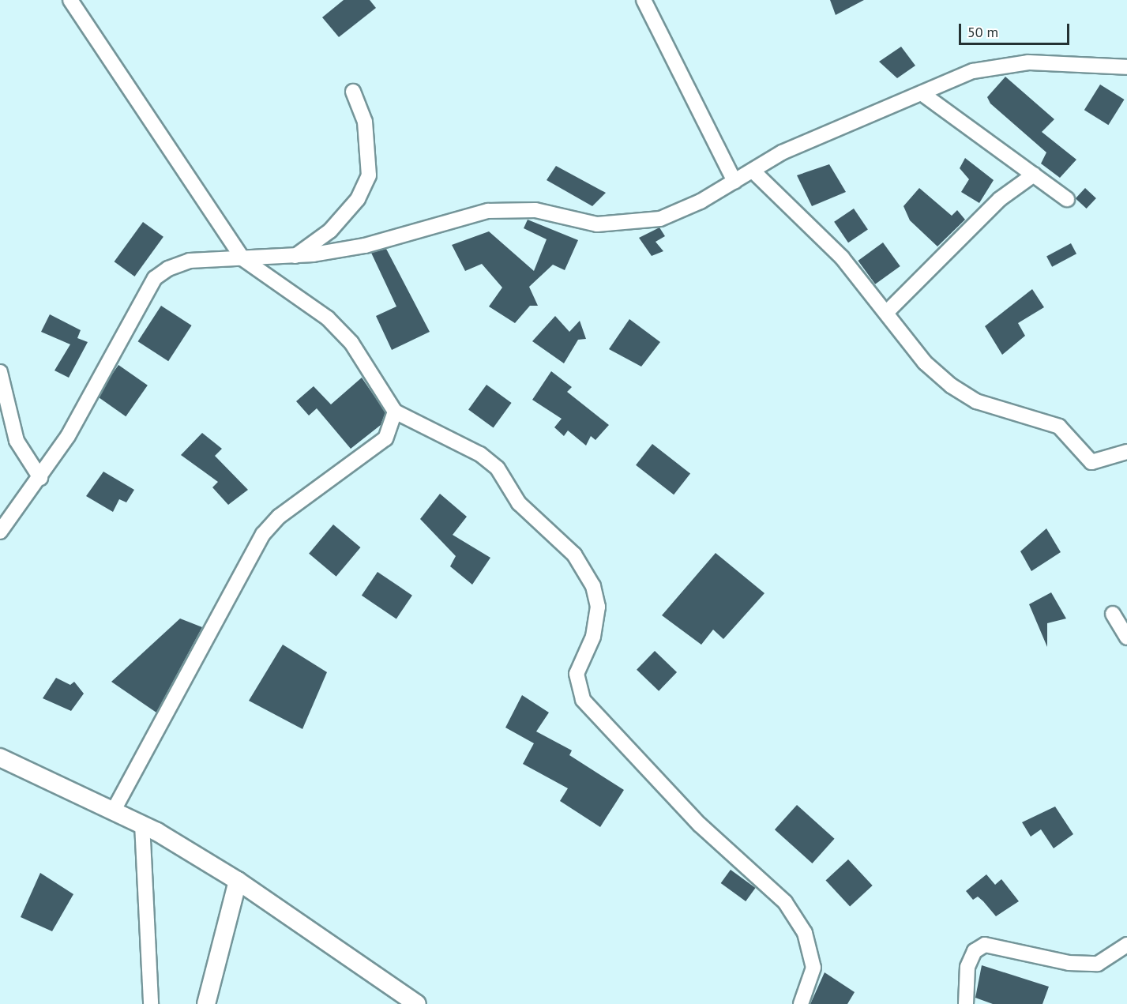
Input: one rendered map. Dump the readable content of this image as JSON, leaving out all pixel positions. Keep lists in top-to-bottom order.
{
  "scale_bar": "50 m"
}
